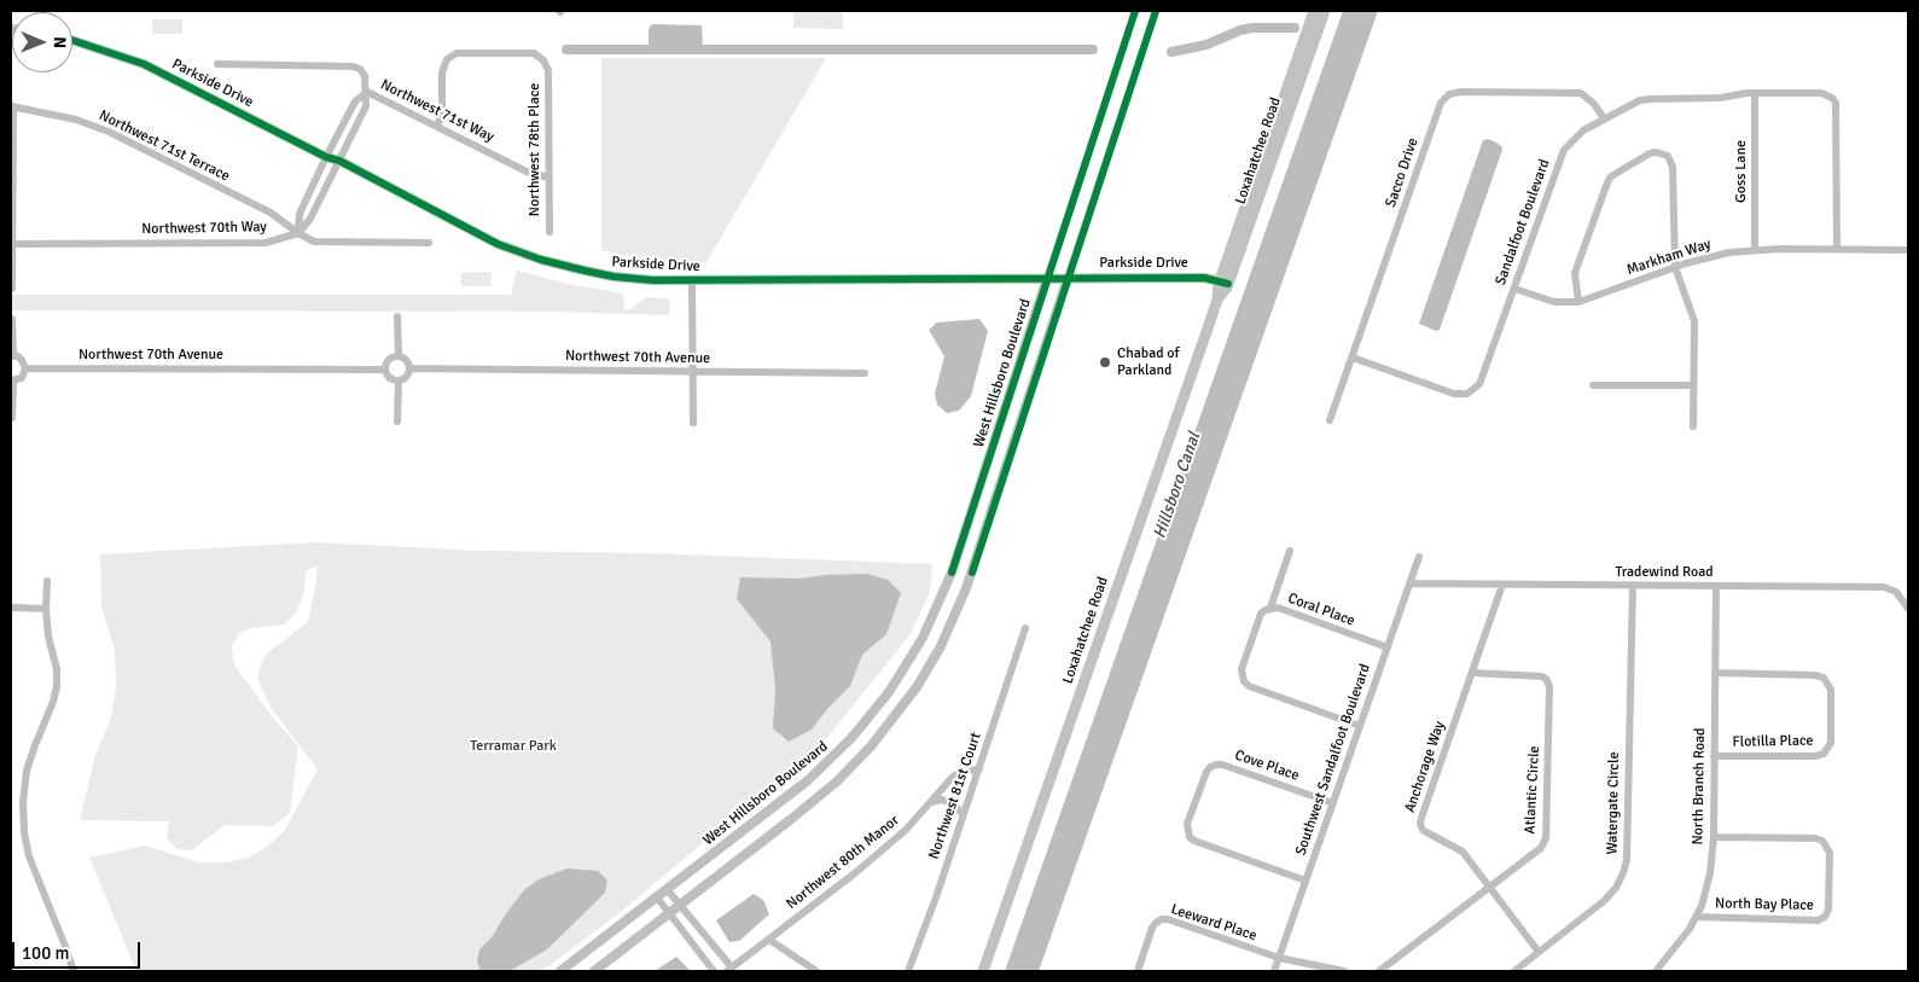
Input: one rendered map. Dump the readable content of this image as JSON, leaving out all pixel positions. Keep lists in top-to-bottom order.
{
  "streets": {
    "main road": ["Loxahatchee Road"],
    "street": [
      "Parkside Drive",
      "Northwest 71st Way",
      "Northwest 71st Terrace",
      "Northwest 78th Place",
      "Goss Lane",
      "Sacco Drive",
      "Sandalfoot Boulevard",
      "Northwest 70th Way",
      "Markham Way",
      "Northwest 70th Avenue",
      "West Hillsboro Boulevard",
      "Tradewind Road",
      "Coral Place",
      "Flotilla Place",
      "Southwest Sandalfoot Boulevard",
      "Cove Place",
      "Anchorage Way",
      "North Branch Road",
      "Atlantic Circle",
      "Northwest 81st Court",
      "Watergate Circle",
      "Northwest 80th Manor",
      "North Bay Place",
      "Leeward Place"
    ]
  },
  "crossings": [
    ["Parkside Drive", "Loxahatchee Road"],
    ["Parkside Drive", "West Hillsboro Boulevard"],
    ["Northwest 71st Way", "Northwest 78th Place"],
    ["Northwest 71st Terrace", "Northwest 70th Way"],
    ["Goss Lane", "Sandalfoot Boulevard"],
    ["Goss Lane", "Markham Way"],
    ["Sacco Drive", "Sandalfoot Boulevard"],
    ["Sandalfoot Boulevard", "Markham Way"],
    ["Tradewind Road", "Southwest Sandalfoot Boulevard"],
    ["Tradewind Road", "Anchorage Way"],
    ["Tradewind Road", "North Branch Road"],
    ["Tradewind Road", "Watergate Circle"],
    ["Coral Place", "Southwest Sandalfoot Boulevard"],
    ["Flotilla Place", "North Branch Road"],
    ["Southwest Sandalfoot Boulevard", "Cove Place"],
    ["Southwest Sandalfoot Boulevard", "Leeward Place"],
    ["Anchorage Way", "Atlantic Circle"],
    ["Anchorage Way", "Watergate Circle"],
    ["North Branch Road", "North Bay Place"],
    ["Northwest 81st Court", "Northwest 80th Manor"]
  ],
  "water": ["Hillsboro Canal"],
  "parks": ["Terramar Park"],
  "places": ["Chabad of Parkland"],
  "scale_bar": "100 m",
  "north": "right"
}
